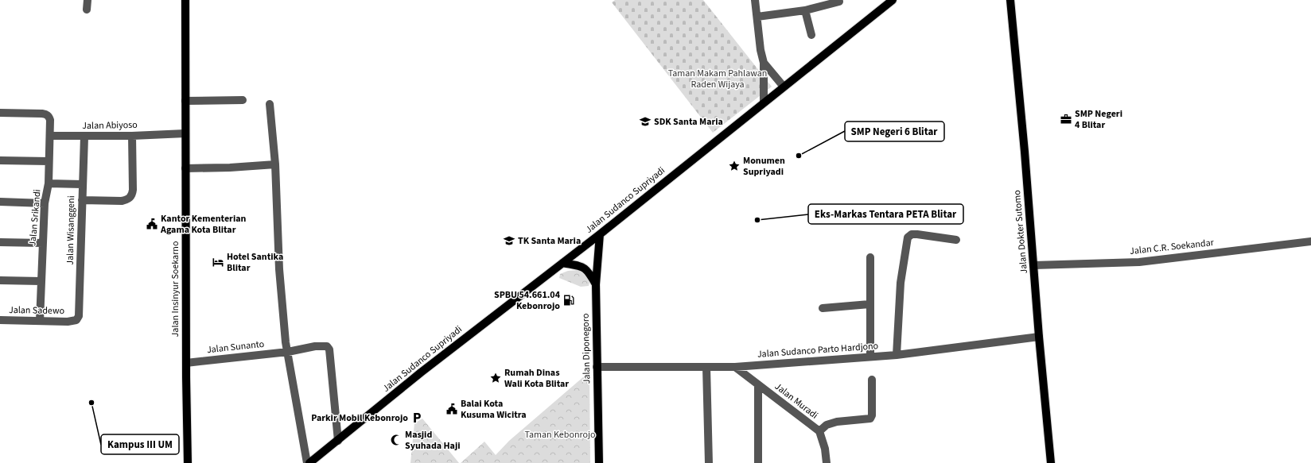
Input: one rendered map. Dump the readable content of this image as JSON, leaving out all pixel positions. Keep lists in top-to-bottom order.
{
  "streets": {
    "main road": [
      "Jalan Sudanco Supriyadi",
      "Jalan Dokter Sutomo",
      "Jalan Insinyur Soekarno",
      "Jalan Diponegoro"
    ],
    "street": [
      "Jalan Abiyoso",
      "Jalan Srikandi",
      "Jalan Wisanggeni",
      "Jalan C.R. Soekandar",
      "Jalan Sadewo",
      "Jalan Sunanto",
      "Jalan Sudanco Parto Hardjono",
      "Jalan Muradi"
    ]
  },
  "crossings": [
    ["Jalan Abiyoso", "Jalan Srikandi"],
    ["Jalan Abiyoso", "Jalan Wisanggeni"],
    ["Jalan Abiyoso", "Jalan Insinyur Soekarno"],
    ["Jalan Sudanco Supriyadi", "Jalan Sunanto"],
    ["Jalan Sudanco Supriyadi", "Jalan Diponegoro"],
    ["Jalan Srikandi", "Jalan Sadewo"],
    ["Jalan Wisanggeni", "Jalan Sadewo"],
    ["Jalan Dokter Sutomo", "Jalan C.R. Soekandar"],
    ["Jalan Dokter Sutomo", "Jalan Sudanco Parto Hardjono"],
    ["Jalan Insinyur Soekarno", "Jalan Sunanto"],
    ["Jalan Diponegoro", "Jalan Sudanco Parto Hardjono"],
    ["Jalan Sudanco Parto Hardjono", "Jalan Muradi"]
  ],
  "parks": ["Taman Makam Pahlawan Raden Wijaya", "Taman Kebonrojo"],
  "places": {
    "office": ["SMP Negeri 4 Blitar"],
    "school or university": ["SDK Santa Maria", "TK Santa Maria"],
    "other": ["SMP Negeri 6 Blitar", "Eks-Markas Tentara PETA Blitar", "Kampus III UM"],
    "place": ["Monumen Supriyadi", "Rumah Dinas Wali Kota Blitar"],
    "public building": ["Kantor Kementerian Agama Kota Blitar", "Balai Kota Kusuma Wicitra"],
    "hotel": ["Hotel Santika Blitar"],
    "fuel station": ["SPBU 54.661.04 Kebonrojo"],
    "parking": ["Parkir Mobil Kebonrojo"],
    "mosque": ["Masjid Syuhada Haji"]
  }
}
